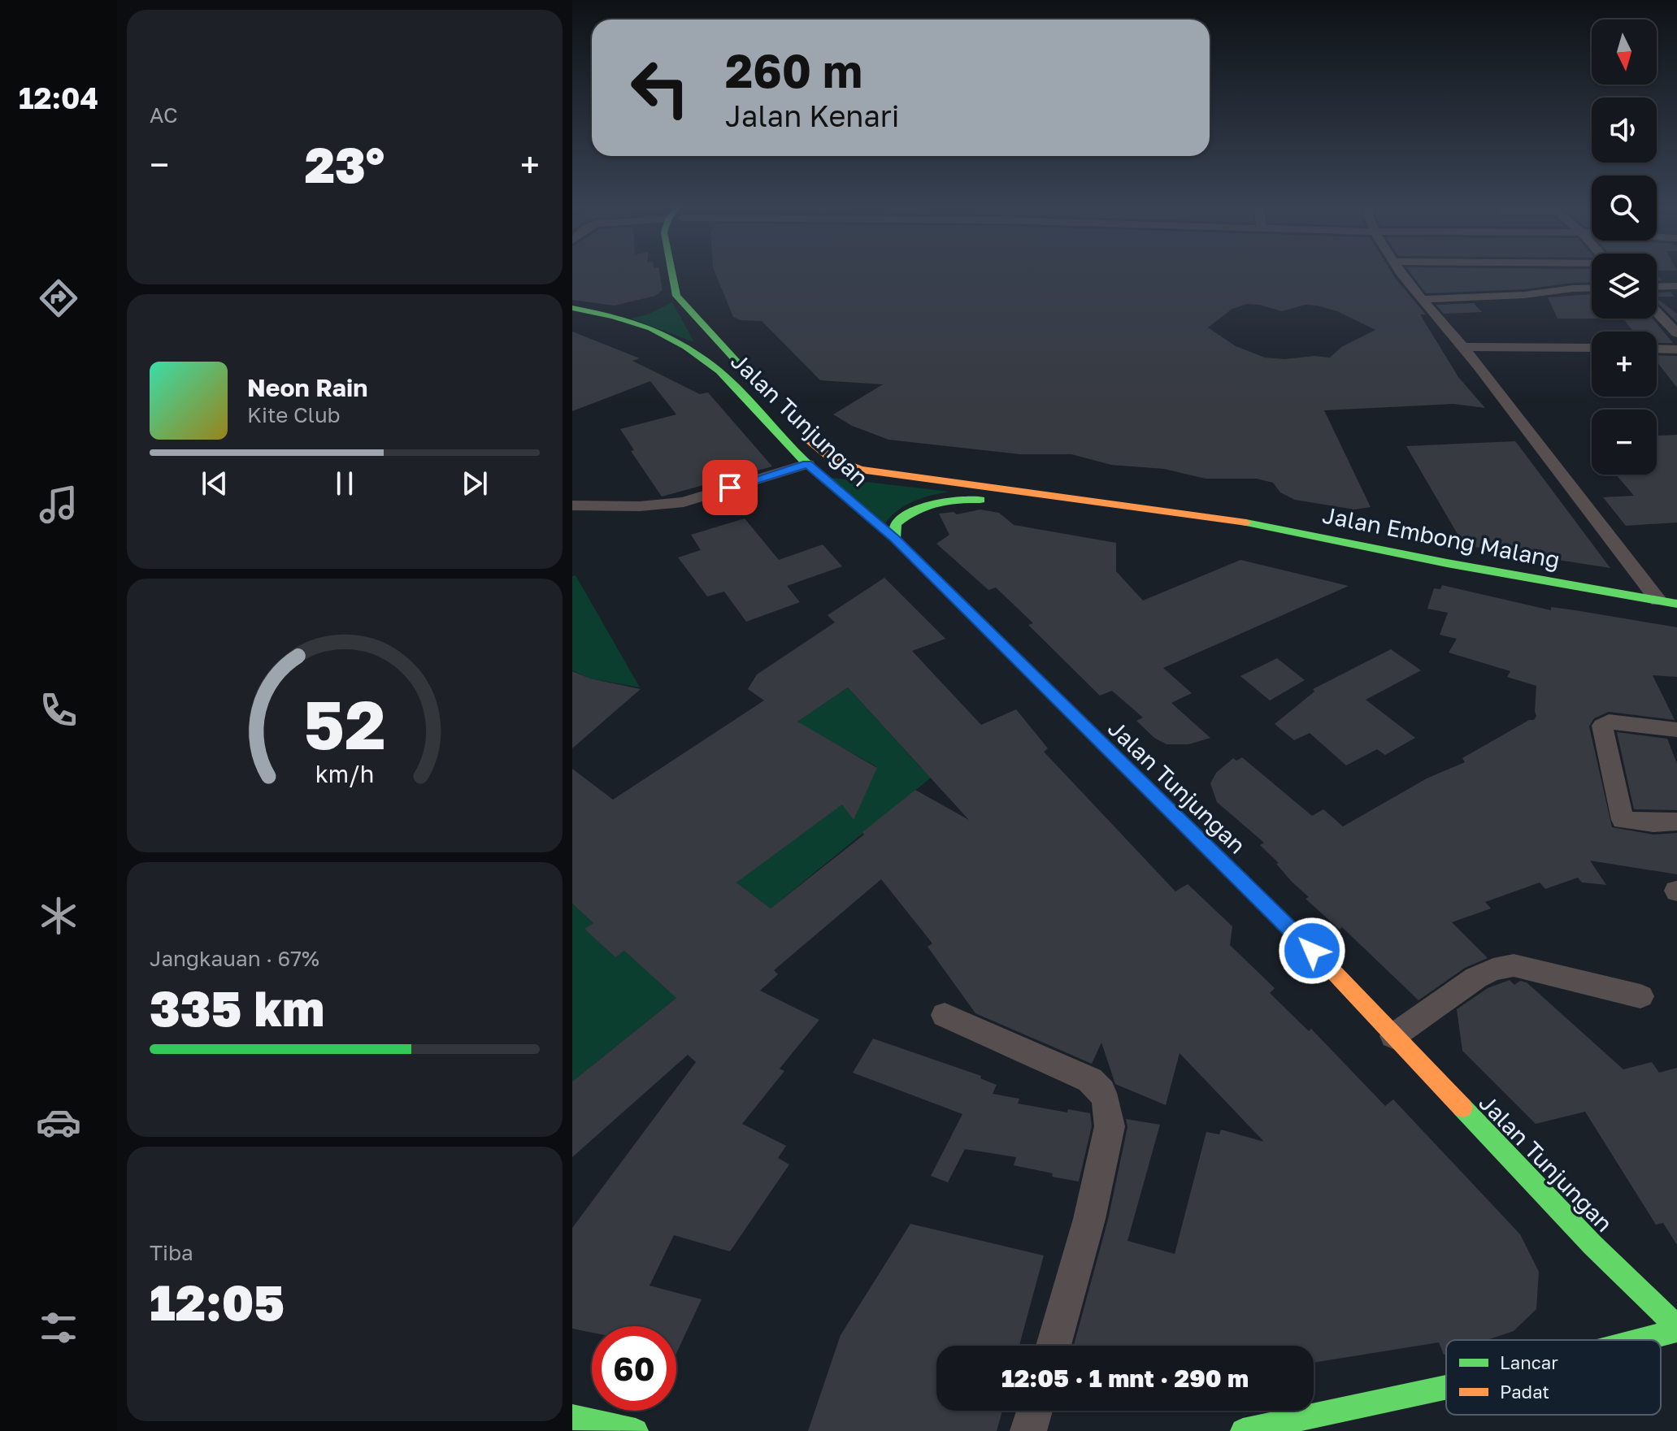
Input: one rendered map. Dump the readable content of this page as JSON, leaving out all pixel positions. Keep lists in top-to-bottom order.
{
  "streets": {
    "main road": ["Jalan Tunjungan", "Jalan Embong Malang"]
  },
  "crossings": [
    ["Jalan Tunjungan", "Jalan Embong Malang"]
  ],
  "legend": ["Lancar", "Padat"],
  "north": "bottom",
  "page": {
    "tabs": "12:04",
    "tile": [
      "AC",
      ["Jangkauan · 67%", "335 km"],
      ["Tiba", "12:05"]
    ],
    "map_buttons": ["+", "−"],
    "turn": ["260 m", "Jalan Kenari"],
    "heat": ["−", "23°", "+"],
    "song": ["Neon Rain", "Kite Club"],
    "limit": "60",
    "trip": "12:05 · 1 mnt · 290 m",
    "gauge": ["52", "km/h"]
  }
}
